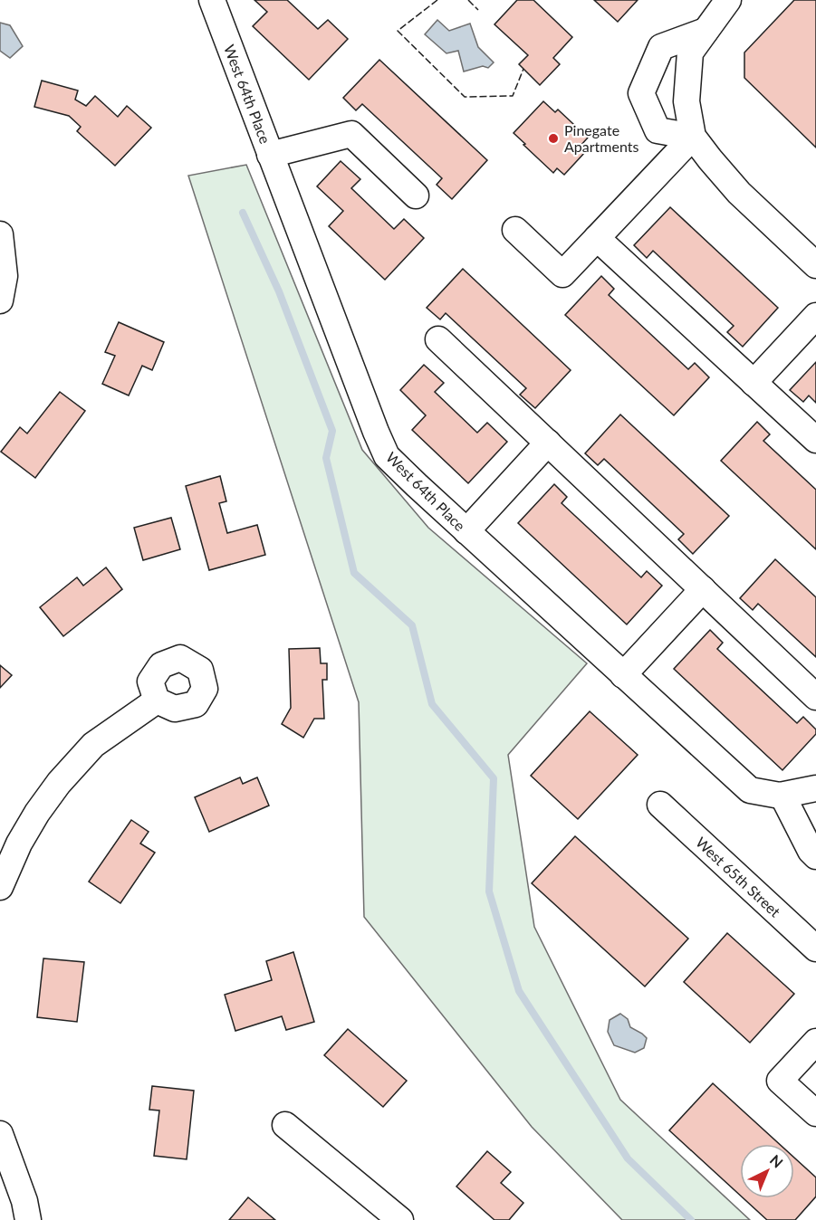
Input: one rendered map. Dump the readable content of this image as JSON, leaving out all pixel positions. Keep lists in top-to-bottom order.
{
  "streets": {
    "street": ["West 64th Place", "West 65th Street"]
  },
  "places": ["Pinegate Apartments"],
  "north": "top right"
}
